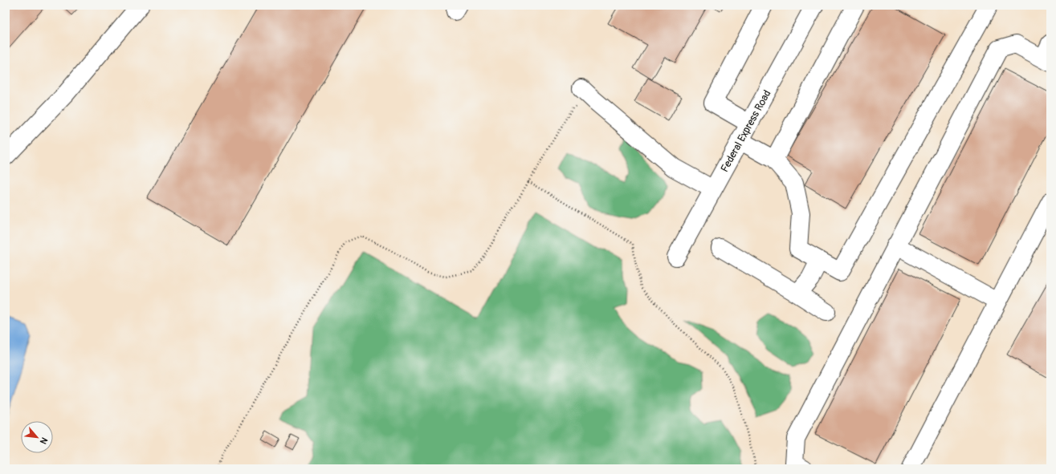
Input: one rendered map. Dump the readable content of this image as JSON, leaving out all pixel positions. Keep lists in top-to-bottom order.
{
  "streets": {
    "street": ["Federal Express Road"]
  },
  "north": "bottom right"
}
